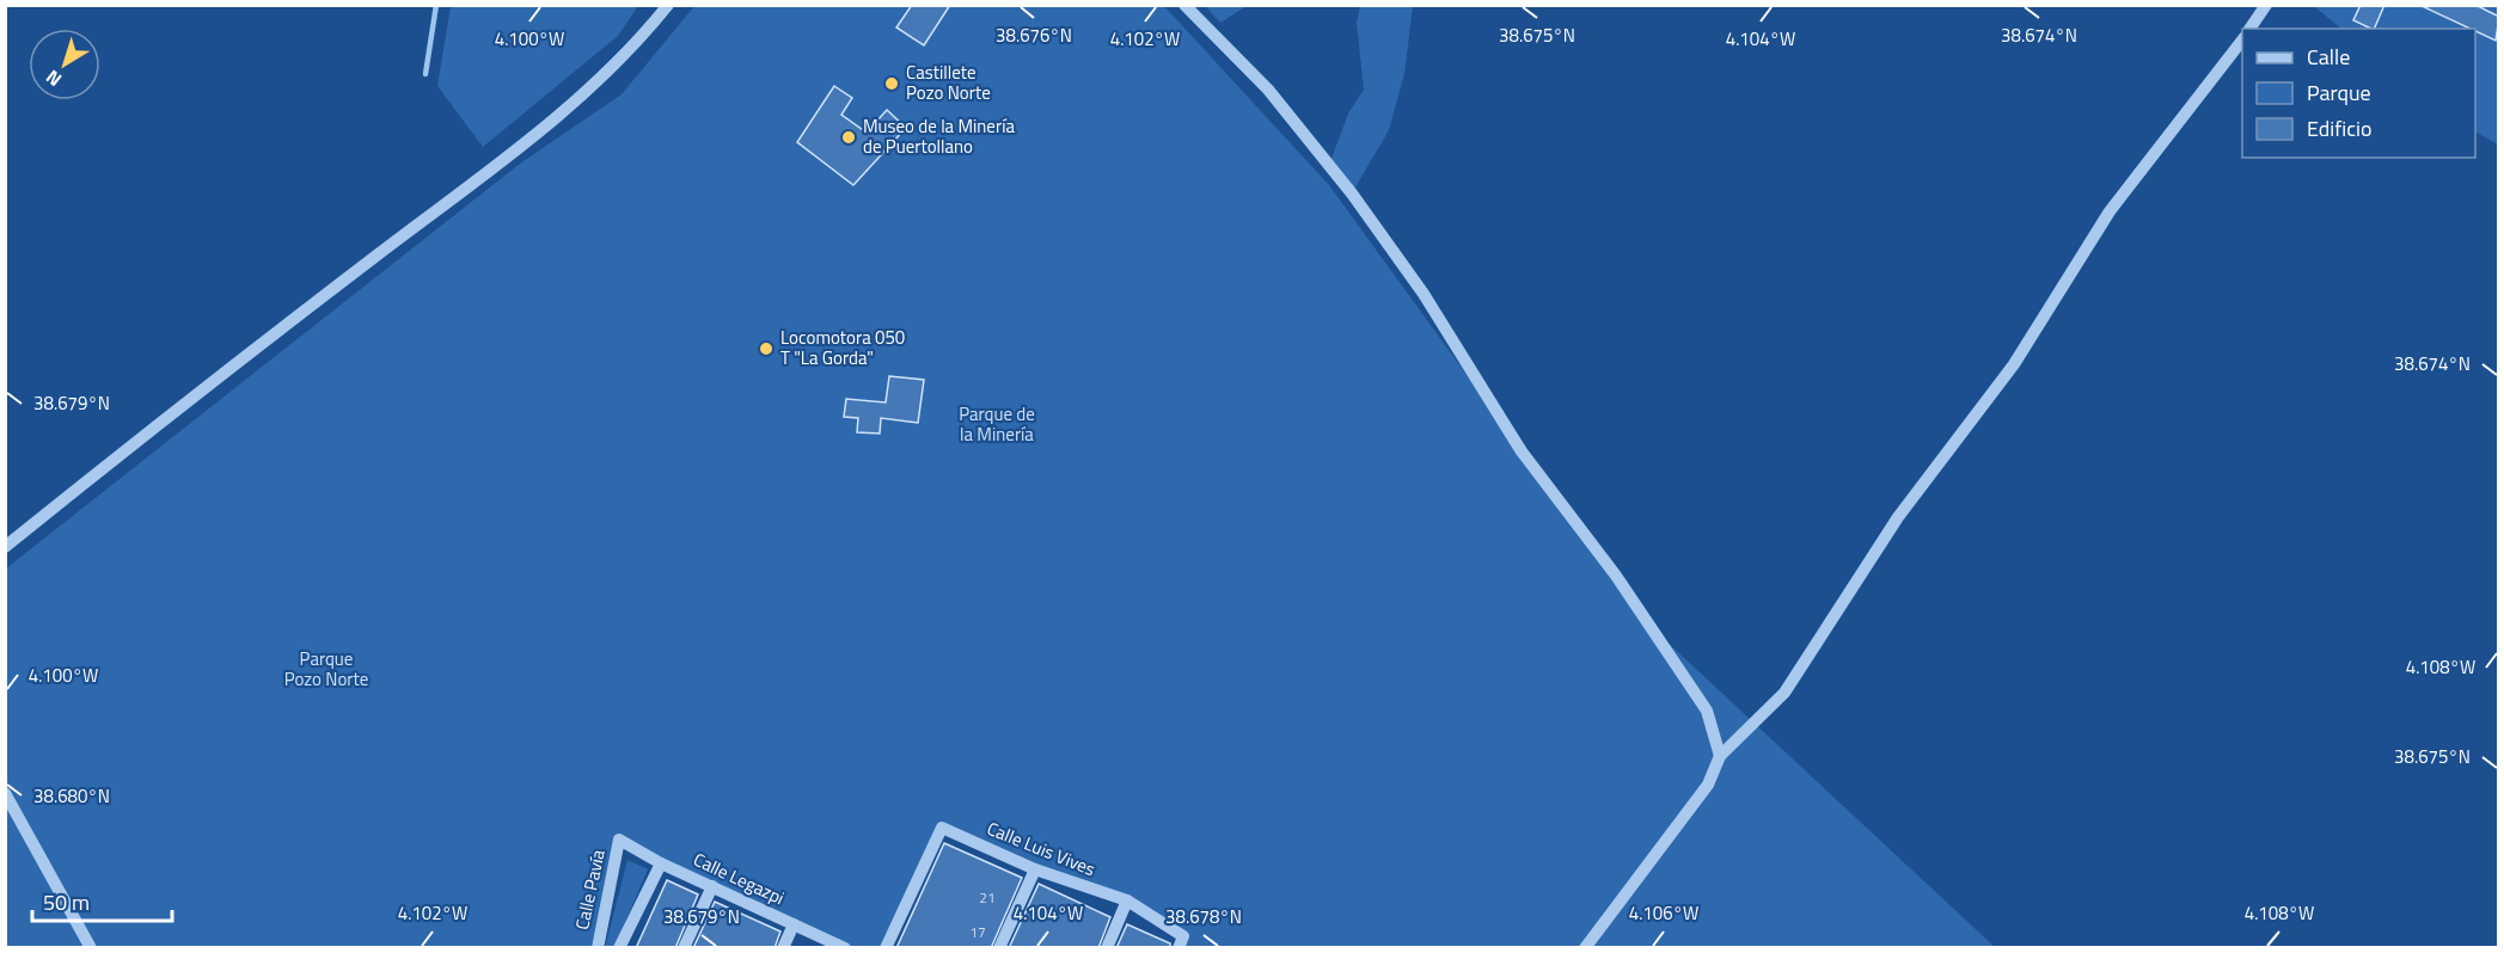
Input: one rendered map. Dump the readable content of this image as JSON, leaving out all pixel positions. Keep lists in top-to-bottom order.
{
  "streets": {
    "street": ["Calle Luis Vives", "Calle Legazpi", "Calle Pavía"]
  },
  "crossings": [
    ["Calle Legazpi", "Calle Pavía"]
  ],
  "parks": ["Parque de la Minería", "Parque Pozo Norte"],
  "places": ["Castillete Pozo Norte", "Museo de la Minería de Puertollano", "Locomotora 050 T \"La Gorda\""],
  "house_numbers": ["21", "17"],
  "legend": ["Calle", "Parque", "Edificio"],
  "scale_bar": "50 m",
  "north": "bottom left",
  "coordinates": [
    "38.676°N",
    "38.675°N",
    "38.674°N",
    "4.100°W",
    "4.102°W",
    "4.104°W",
    "38.679°N",
    "4.108°W",
    "38.680°N",
    "4.106°W",
    "38.678°N"
  ]
}
